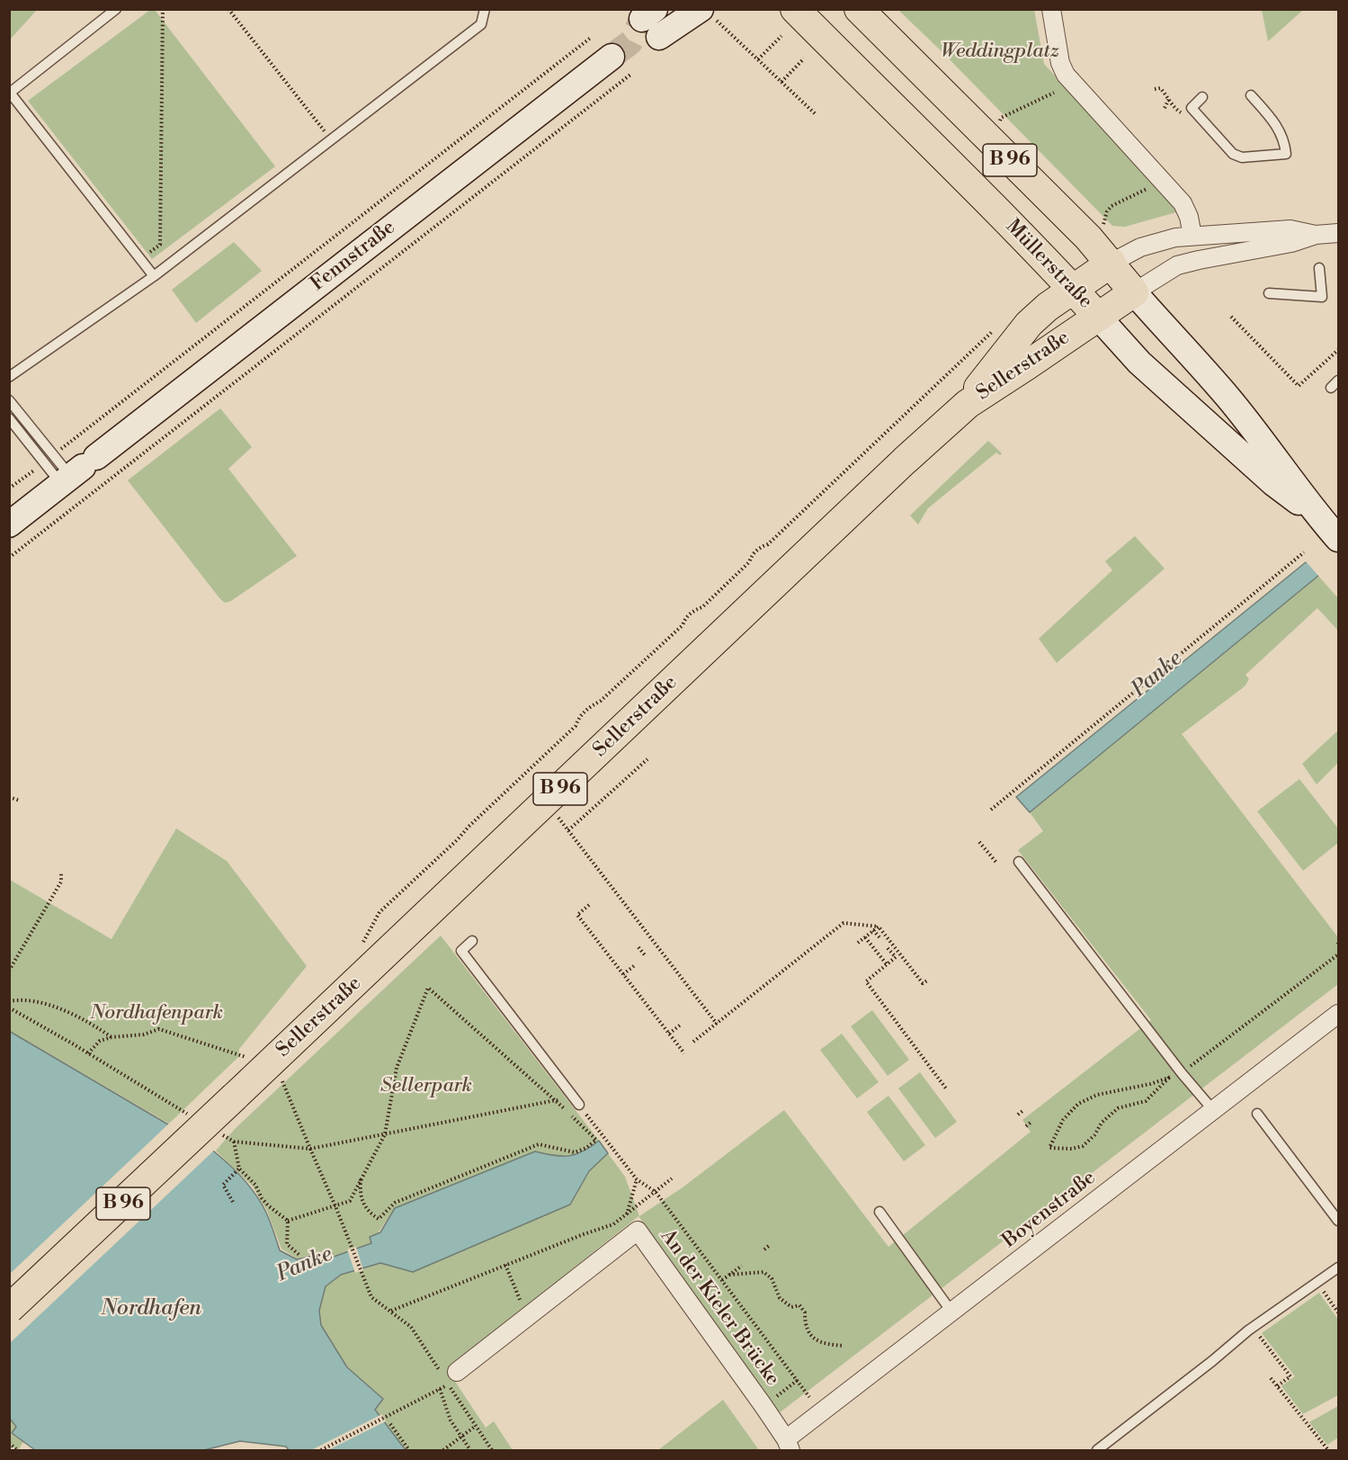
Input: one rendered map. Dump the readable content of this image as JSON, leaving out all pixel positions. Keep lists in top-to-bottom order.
{
  "streets": {
    "main road": [
      "B 96",
      "Fennstraße",
      "Müllerstraße",
      "Sellerstraße"
    ],
    "street": ["Boyenstraße", "An der Kieler Brücke"]
  },
  "crossings": [
    ["Müllerstraße", "Sellerstraße"],
    ["Boyenstraße", "An der Kieler Brücke"]
  ],
  "water": ["Panke", "Nordhafen"],
  "parks": ["Weddingplatz", "Nordhafenpark", "Sellerpark"]
}
